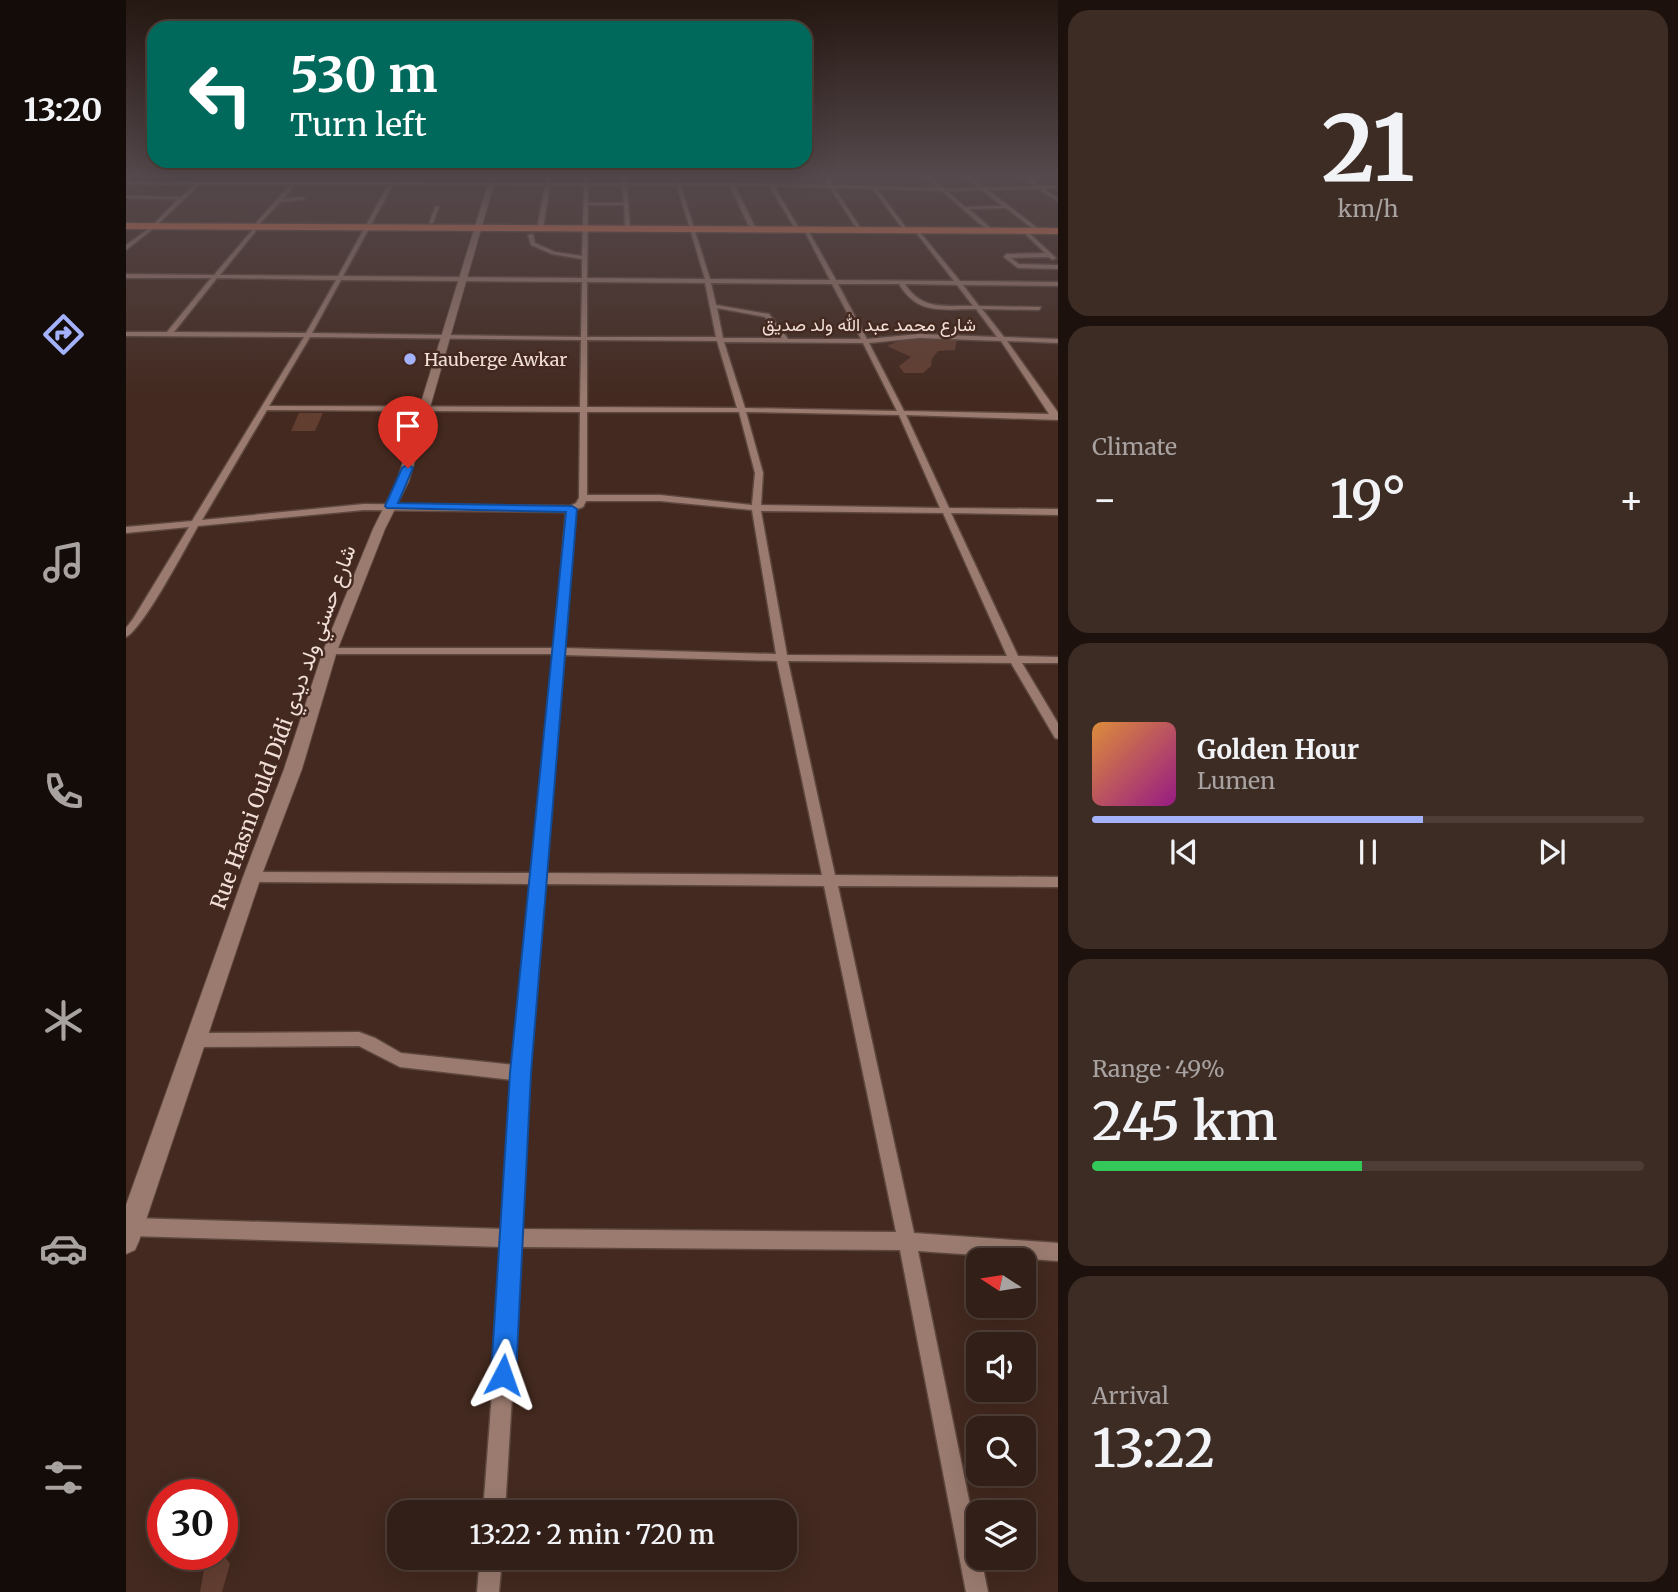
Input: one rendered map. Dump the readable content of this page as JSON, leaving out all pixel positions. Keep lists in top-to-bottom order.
{
  "streets": {
    "street": ["شارع محمد عبد الله ولد صديق", "Rue Hasni Ould Didi شارع حسني ولد ديدي"]
  },
  "crossings": [
    ["شارع محمد عبد الله ولد صديق", "Rue Hasni Ould Didi شارع حسني ولد ديدي"]
  ],
  "places": ["Hauberge Awkar"],
  "north": "left",
  "page": {
    "tabs": "13:20",
    "tile": [
      ["21", "km/h"],
      "Climate",
      ["Range · 49%", "245 km"],
      ["Arrival", "13:22"]
    ],
    "turn": ["530 m", "Turn left"],
    "heat": ["−", "19°", "+"],
    "song": ["Golden Hour", "Lumen"],
    "limit": "30",
    "trip": "13:22 · 2 min · 720 m"
  }
}
